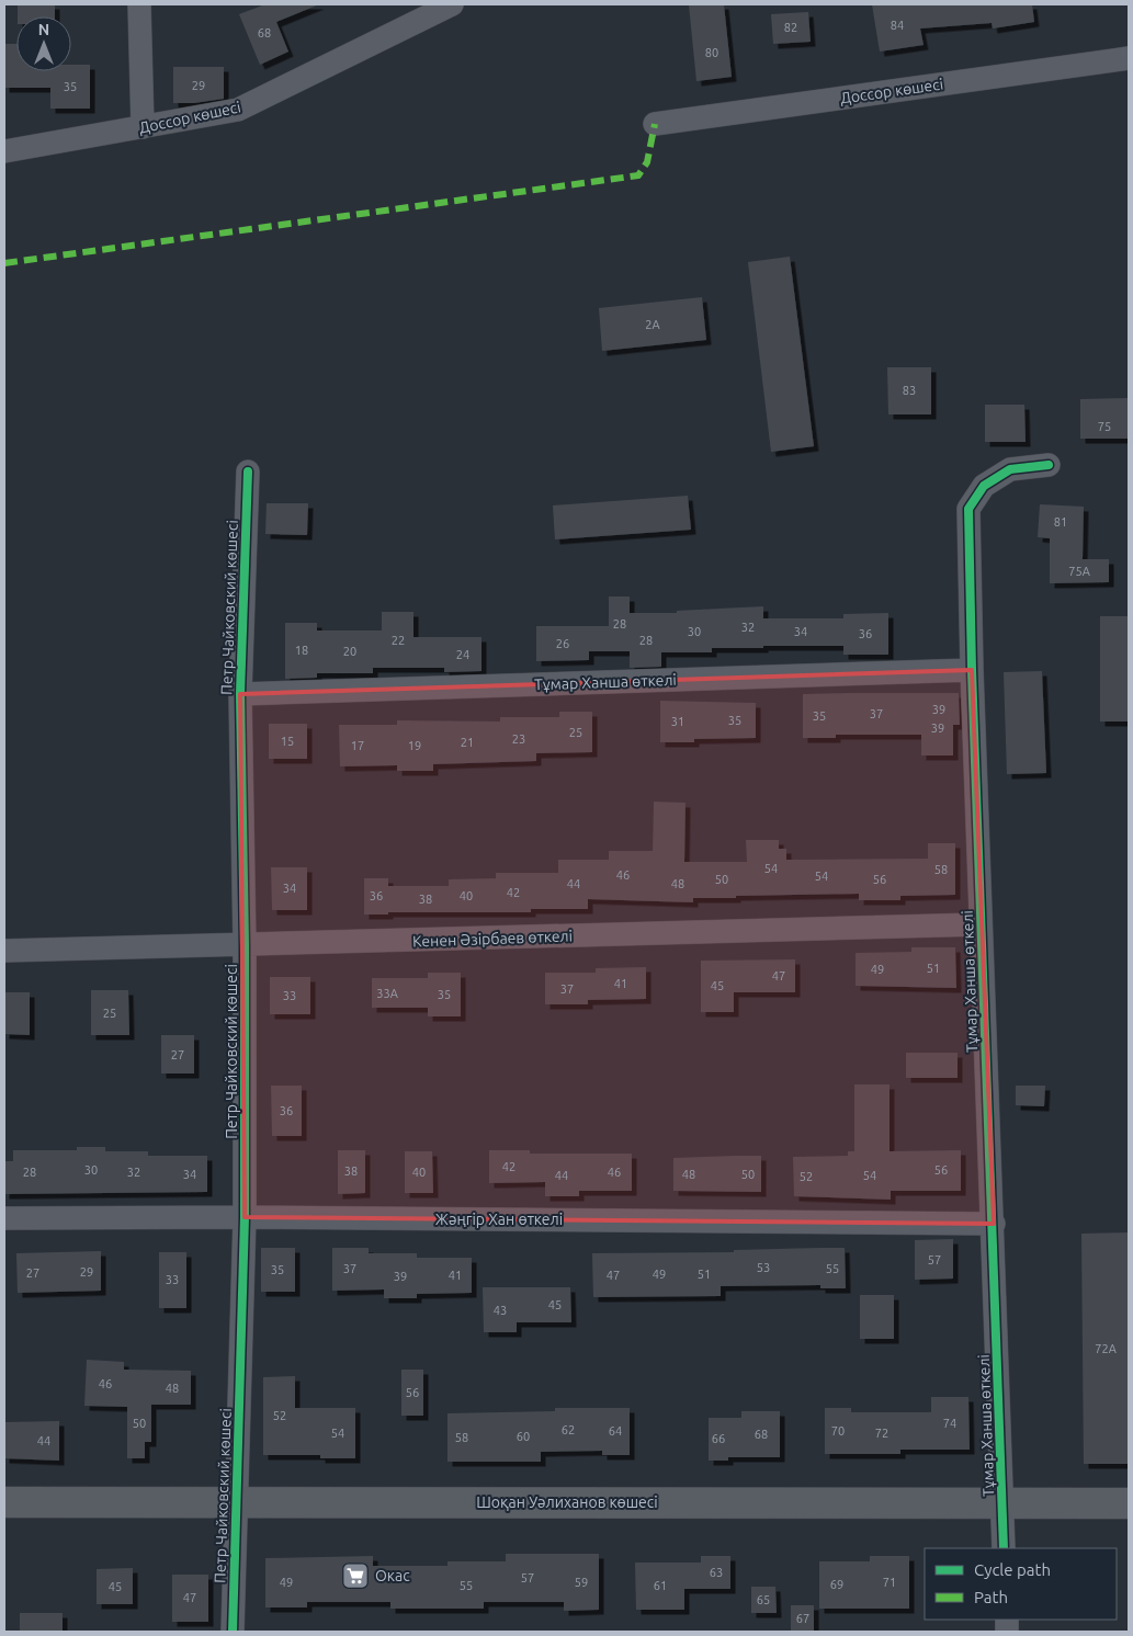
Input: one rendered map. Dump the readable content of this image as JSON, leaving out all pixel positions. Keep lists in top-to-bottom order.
{
  "streets": {
    "main road": ["Шоқан Уәлиханов көшесі"],
    "street": [
      "Доссор көшесі",
      "Петр Чайковский көшесі",
      "Тұмар Ханша өткелі",
      "Кенен Әзірбаев өткелі",
      "Жәңгір Хан өткелі"
    ]
  },
  "crossings": [
    ["Петр Чайковский көшесі", "Тұмар Ханша өткелі"],
    ["Петр Чайковский көшесі", "Кенен Әзірбаев өткелі"],
    ["Петр Чайковский көшесі", "Жәңгір Хан өткелі"],
    ["Петр Чайковский көшесі", "Шоқан Уәлиханов көшесі"],
    ["Тұмар Ханша өткелі", "Кенен Әзірбаев өткелі"],
    ["Тұмар Ханша өткелі", "Жәңгір Хан өткелі"],
    ["Тұмар Ханша өткелі", "Шоқан Уәлиханов көшесі"]
  ],
  "places": {
    "supermarket": ["Окас"]
  },
  "house_numbers": [
    "84",
    "82",
    "68",
    "80",
    "29",
    "35",
    "2А",
    "83",
    "75",
    "81",
    "75А",
    "28",
    "32",
    "30",
    "34",
    "36",
    "22",
    "28",
    "26",
    "18",
    "20",
    "24",
    "39",
    "37",
    "35",
    "35",
    "31",
    "39",
    "25",
    "23",
    "15",
    "21",
    "17",
    "19",
    "54",
    "58",
    "46",
    "54",
    "50",
    "56",
    "44",
    "48",
    "34",
    "42",
    "36",
    "40",
    "38",
    "51",
    "49",
    "47",
    "41",
    "45",
    "37",
    "33А",
    "35",
    "33",
    "25",
    "27",
    "36",
    "42",
    "30",
    "56",
    "38",
    "28",
    "32",
    "40",
    "46",
    "34",
    "48",
    "50",
    "44",
    "54",
    "52",
    "57",
    "53",
    "37",
    "55",
    "35",
    "29",
    "27",
    "49",
    "51",
    "41",
    "47",
    "39",
    "33",
    "45",
    "43",
    "72А",
    "46",
    "48",
    "56",
    "52",
    "50",
    "74",
    "62",
    "64",
    "70",
    "54",
    "72",
    "68",
    "60",
    "58",
    "66",
    "44",
    "63",
    "57",
    "49",
    "59",
    "71",
    "69",
    "55",
    "61",
    "45",
    "47",
    "65",
    "67"
  ],
  "legend": ["Cycle path", "Path"],
  "north": "top"
}
